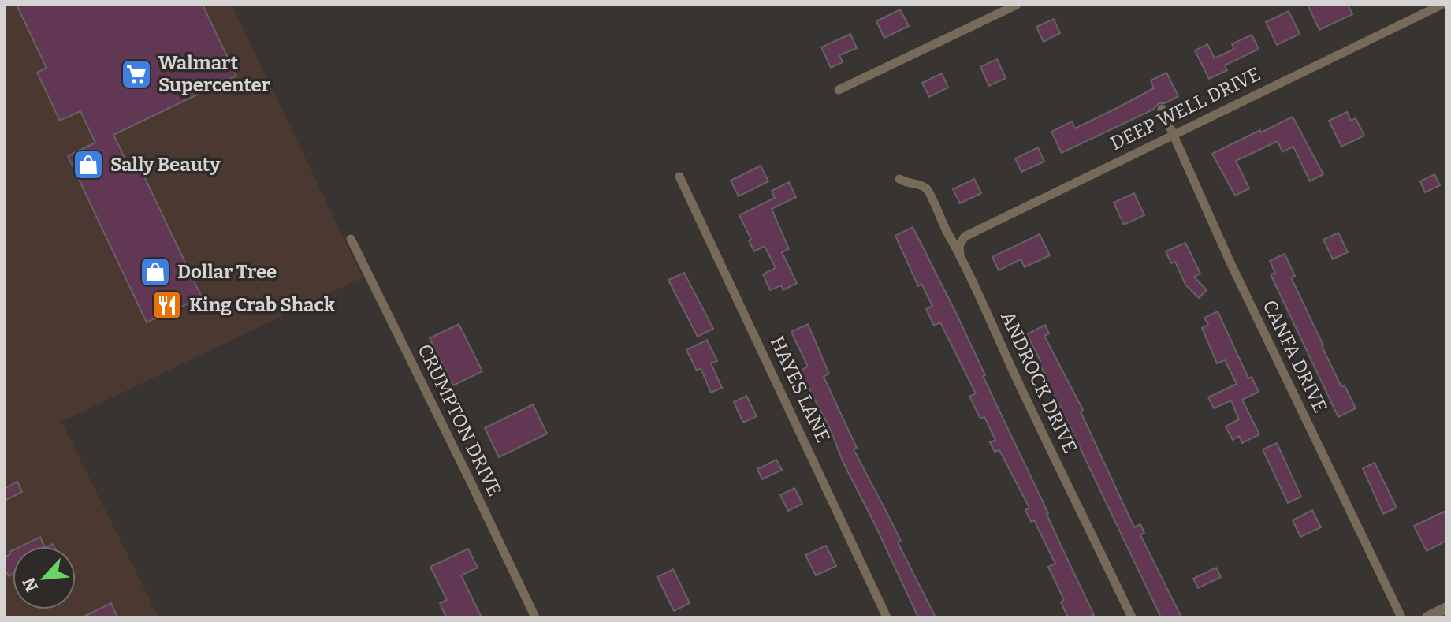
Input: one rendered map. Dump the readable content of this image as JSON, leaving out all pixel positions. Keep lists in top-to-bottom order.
{
  "streets": {
    "street": [
      "DEEP WELL DRIVE",
      "CANFA DRIVE",
      "ANDROCK DRIVE",
      "HAYES LANE",
      "CRUMPTON DRIVE"
    ]
  },
  "crossings": [
    ["DEEP WELL DRIVE", "CANFA DRIVE"],
    ["DEEP WELL DRIVE", "ANDROCK DRIVE"]
  ],
  "places": {
    "supermarket": ["Walmart Supercenter"],
    "shop": ["Sally Beauty", "Dollar Tree"],
    "restaurant": ["King Crab Shack"]
  },
  "north": "bottom left"
}
